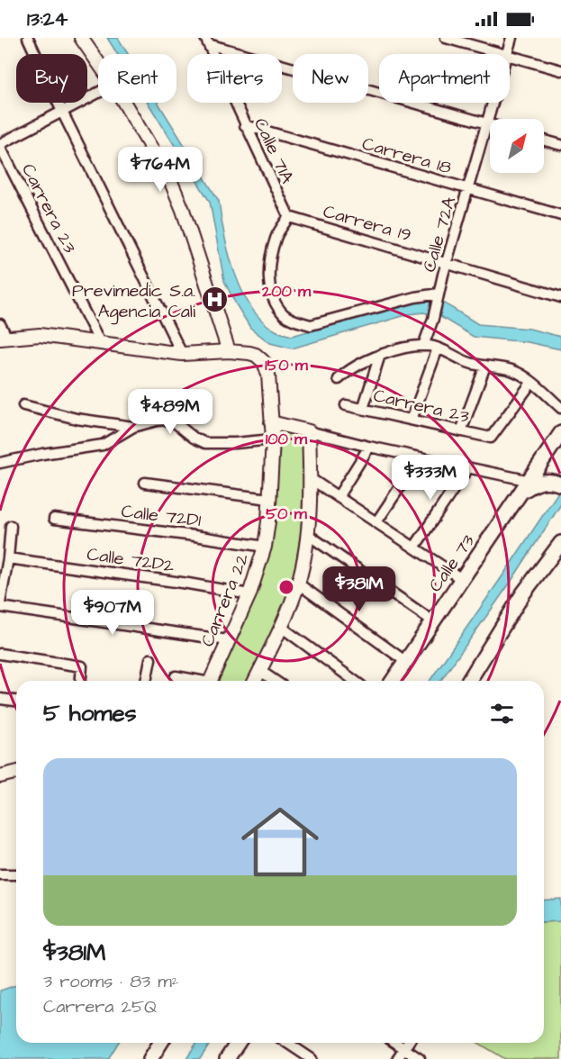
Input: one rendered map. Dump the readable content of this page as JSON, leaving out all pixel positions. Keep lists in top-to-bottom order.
{
  "streets": {
    "main road": ["Calle 73"],
    "street": [
      "Calle 71A",
      "Carrera 18",
      "Carrera 23",
      "Carrera 19",
      "Calle 72A",
      "Calle 72D1",
      "Calle 72D2",
      "Carrera 22"
    ]
  },
  "crossings": [
    ["Calle 71A", "Carrera 18"],
    ["Calle 71A", "Carrera 19"],
    ["Carrera 18", "Calle 72A"],
    ["Carrera 23", "Carrera 22"],
    ["Carrera 19", "Calle 72A"],
    ["Calle 72D1", "Carrera 22"],
    ["Calle 72D2", "Carrera 22"]
  ],
  "places": {
    "hospital": ["Previmedic S.a. Agencia Cali"]
  },
  "north": "top right",
  "page": {
    "status": "13:24",
    "chip": [
      "Buy",
      "Rent",
      "Filters",
      "New",
      "Apartment"
    ],
    "price": [
      "$764M",
      "$489M",
      "$333M",
      "$381M",
      "$907M"
    ],
    "heading": "5 homes",
    "list": [
      {
        "name": "$381M",
        "note": "3 rooms · 83 m² · Carrera 25Q"
      }
    ]
  },
  "rings": [
    "200 m",
    "150 m",
    "100 m",
    "50 m"
  ]
}
